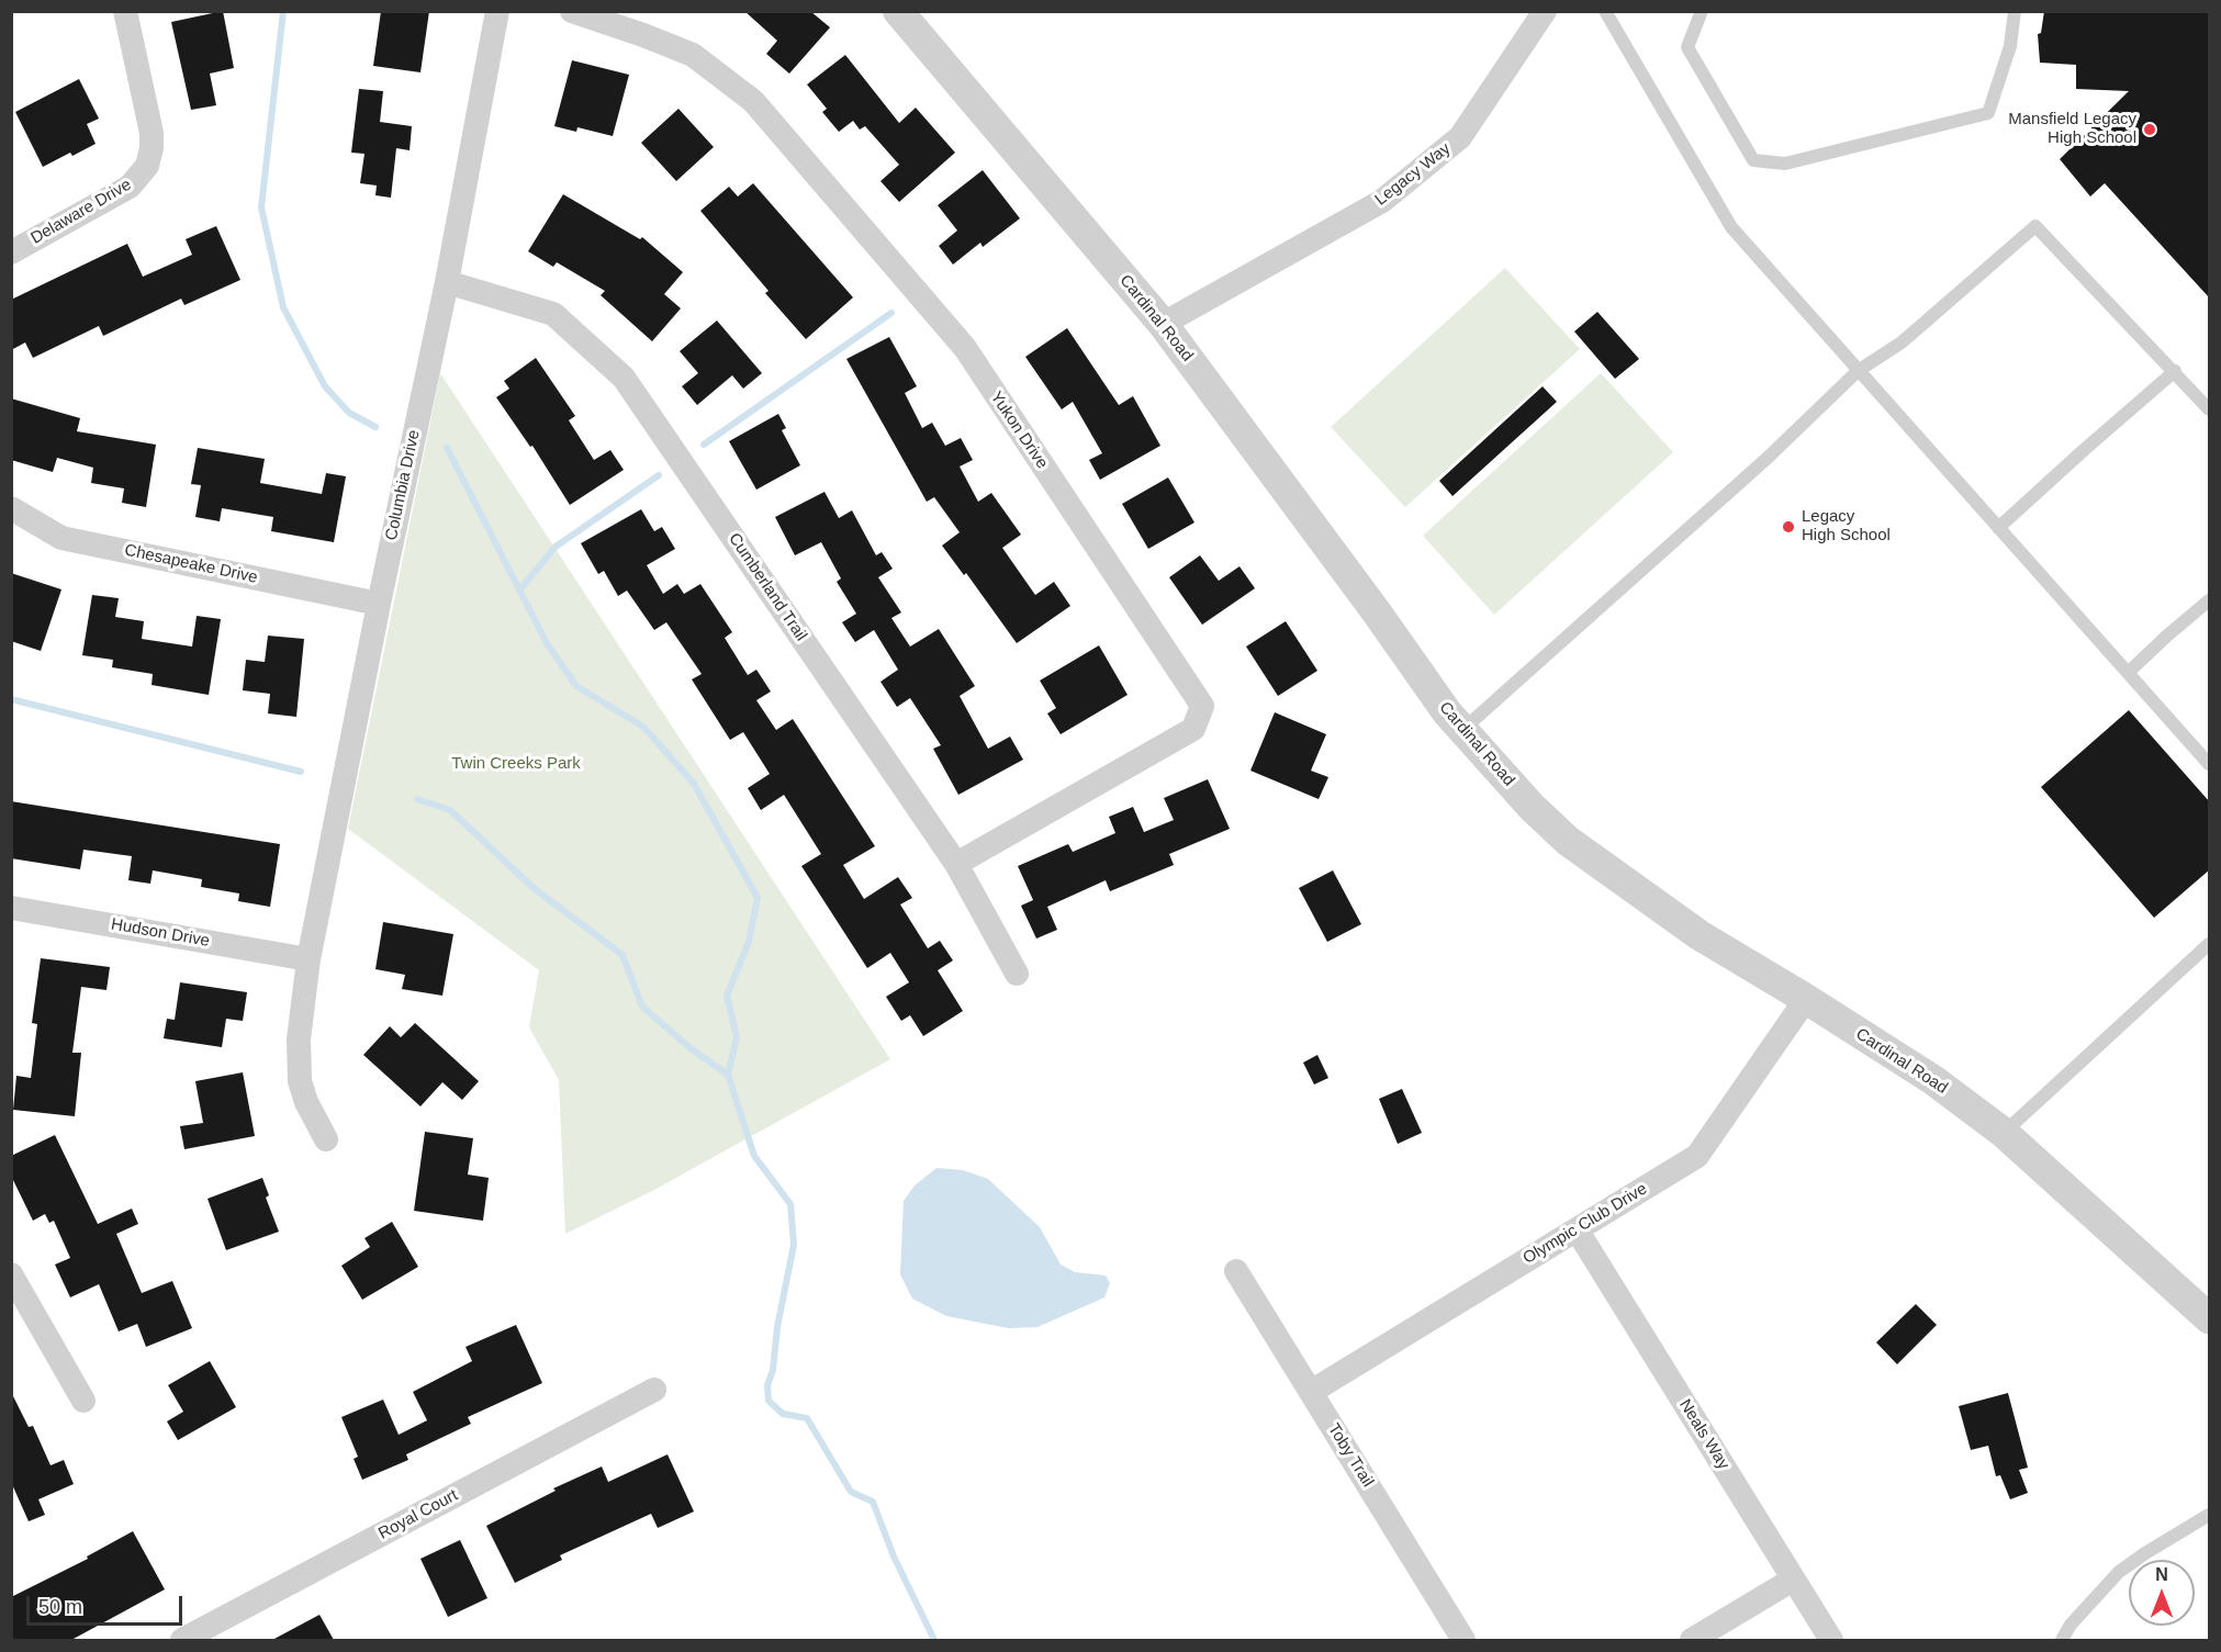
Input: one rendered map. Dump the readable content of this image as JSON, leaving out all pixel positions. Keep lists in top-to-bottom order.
{
  "streets": {
    "street": [
      "Legacy Way",
      "Delaware Drive",
      "Cardinal Road",
      "Yukon Drive",
      "Columbia Drive",
      "Chesapeake Drive",
      "Cumberland Trail",
      "Hudson Drive",
      "Olympic Club Drive",
      "Neals Way",
      "Toby Trail",
      "Royal Court"
    ]
  },
  "crossings": [
    ["Legacy Way", "Cardinal Road"],
    ["Cardinal Road", "Olympic Club Drive"],
    ["Yukon Drive", "Cumberland Trail"],
    ["Columbia Drive", "Chesapeake Drive"],
    ["Columbia Drive", "Cumberland Trail"],
    ["Columbia Drive", "Hudson Drive"],
    ["Olympic Club Drive", "Neals Way"],
    ["Olympic Club Drive", "Toby Trail"]
  ],
  "parks": ["Twin Creeks Park"],
  "places": ["Mansfield Legacy High School", "Legacy High School"],
  "scale_bar": "50 m",
  "north": "top"
}
